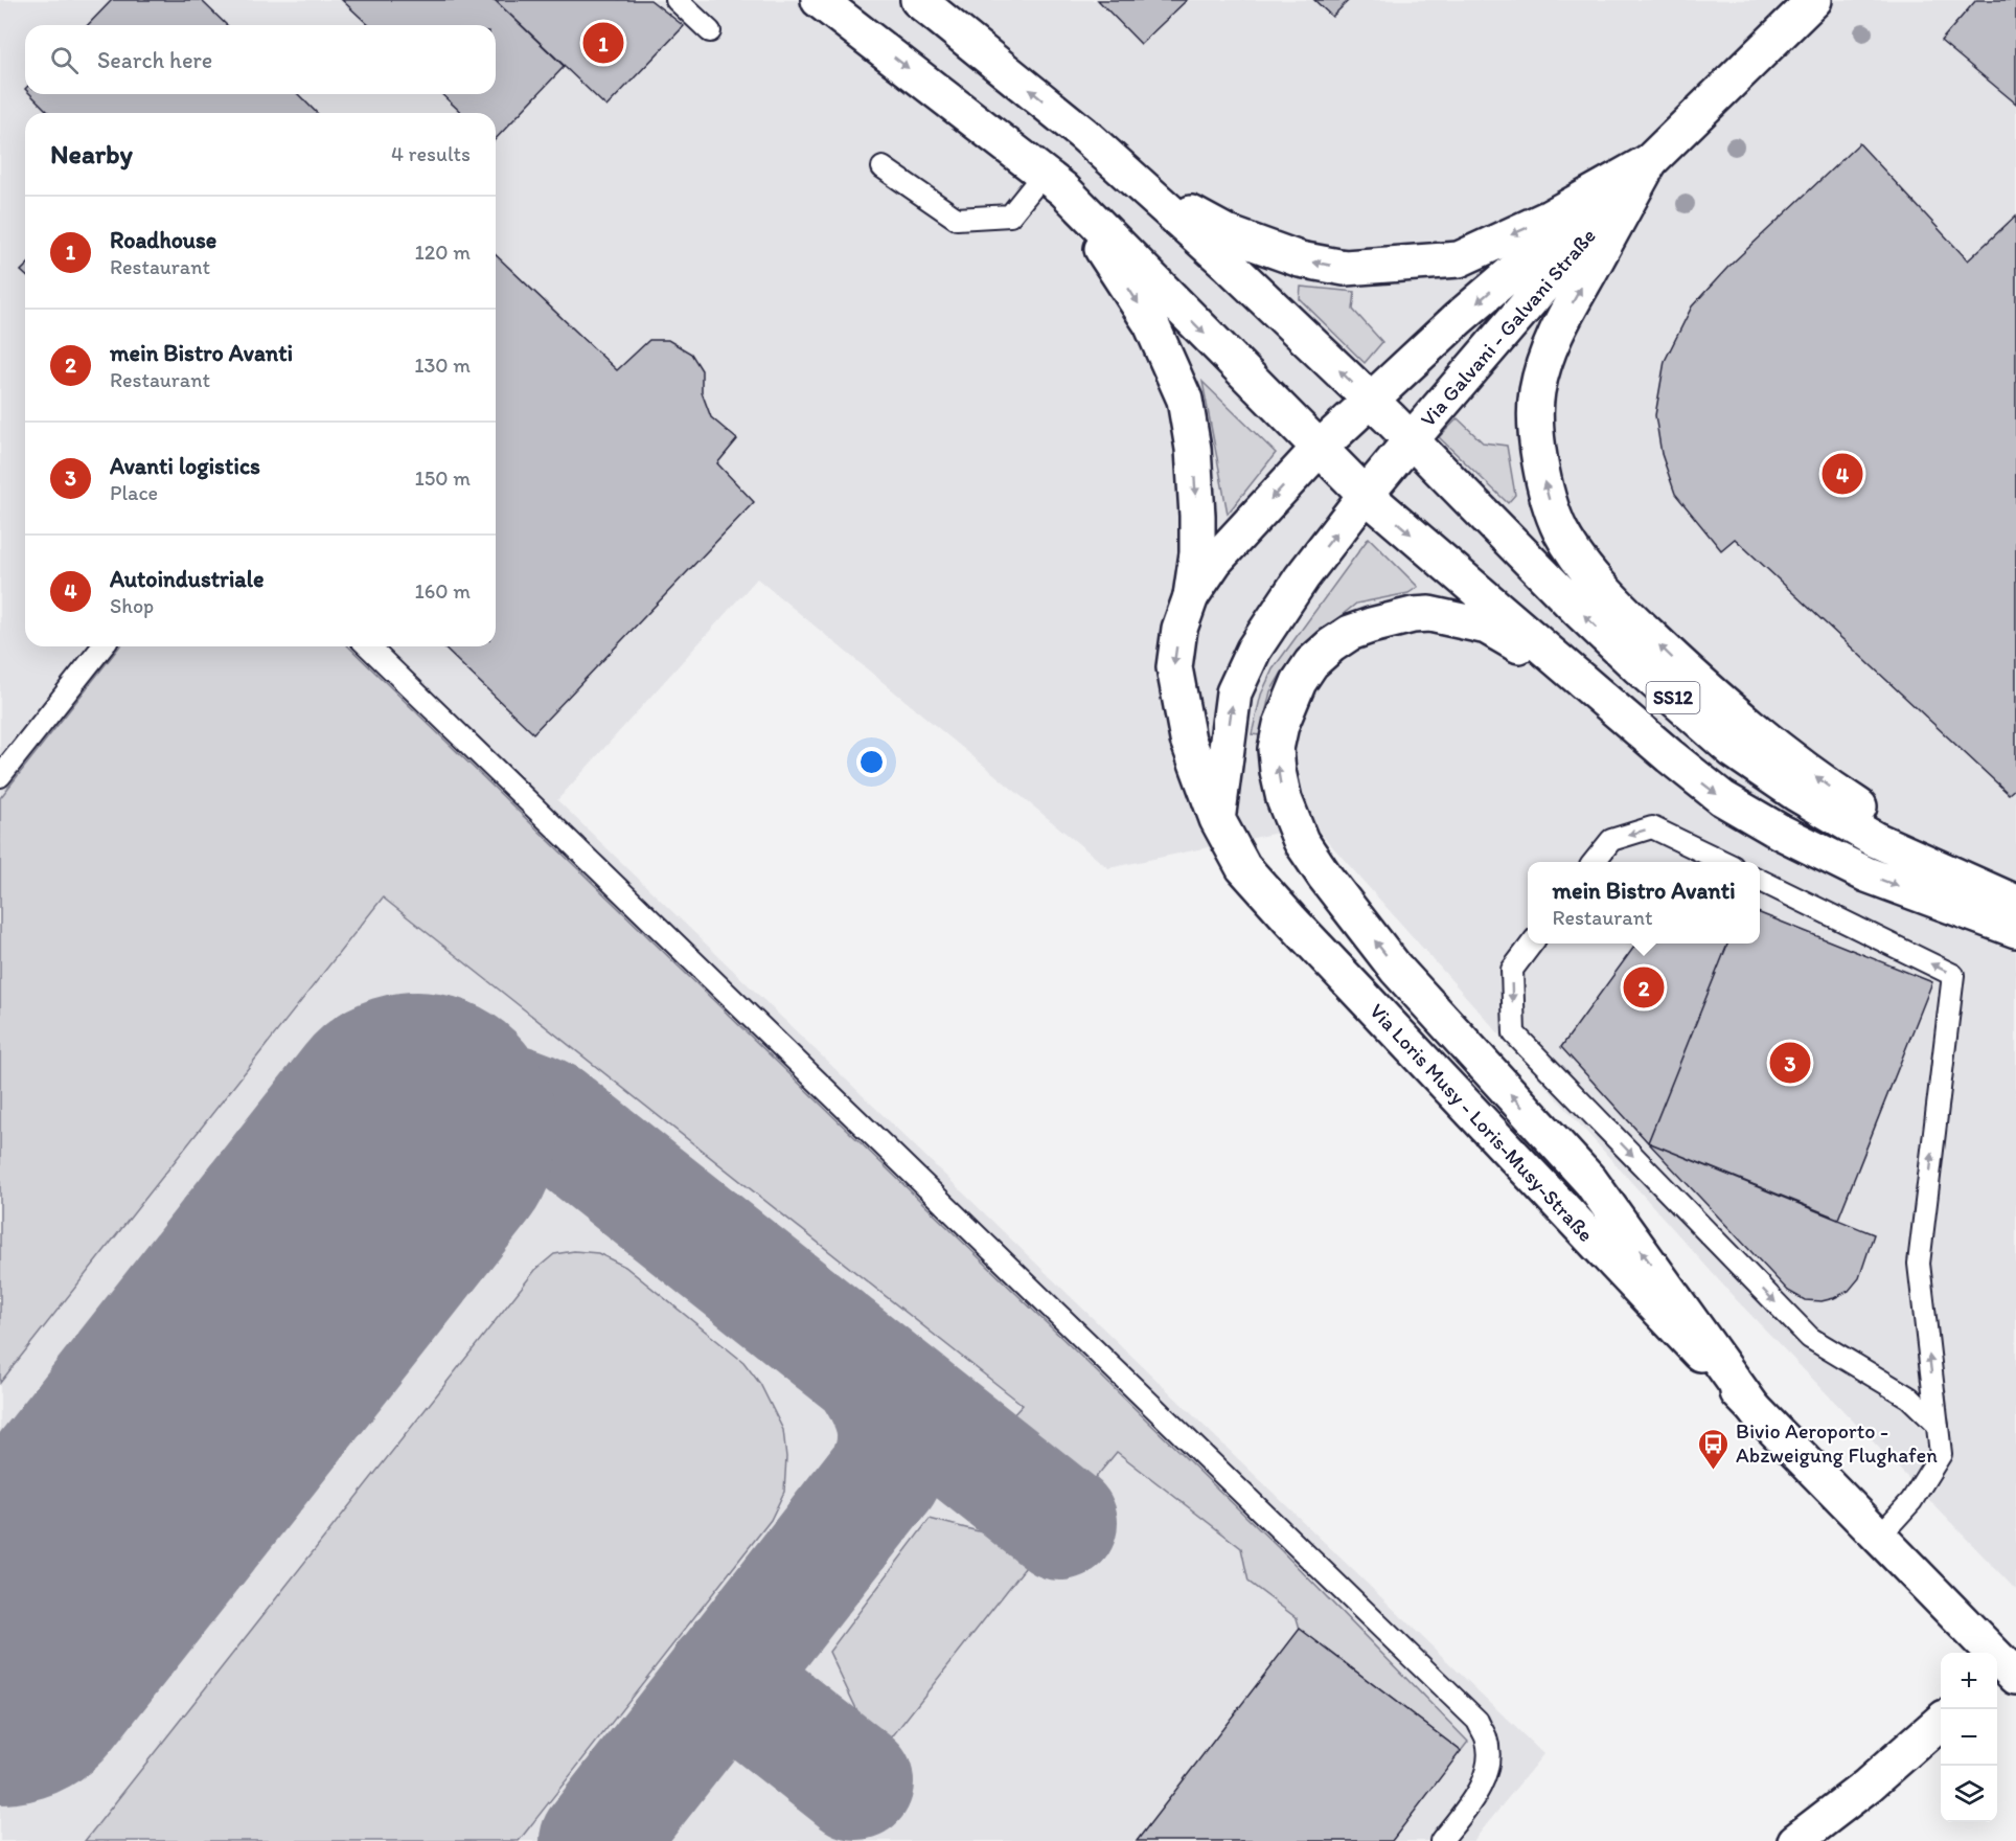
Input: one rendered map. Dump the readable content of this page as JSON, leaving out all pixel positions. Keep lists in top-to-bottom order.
{
  "streets": {
    "main road": ["Via Galvani - Galvani Straße", "SS12", "Via Loris Musy - Loris-Musy-Straße"]
  },
  "crossings": [
    ["Via Galvani - Galvani Straße", "SS12"]
  ],
  "places": {
    "bus stop": ["Bivio Aeroporto - Abzweigung Flughafen"]
  },
  "page": {
    "pins": [
      "1",
      "4",
      "2",
      "3"
    ],
    "search": "Search here",
    "heading": ["Nearby", "4 results"],
    "list": [
      {
        "mark": "1",
        "name": "Roadhouse",
        "note": "Restaurant",
        "value": "120 m"
      },
      {
        "mark": "2",
        "name": "mein Bistro Avanti",
        "note": "Restaurant",
        "value": "130 m"
      },
      {
        "mark": "3",
        "name": "Avanti logistics",
        "note": "Place",
        "value": "150 m"
      },
      {
        "mark": "4",
        "name": "Autoindustriale",
        "note": "Shop",
        "value": "160 m"
      }
    ],
    "popup": ["mein Bistro Avanti", "Restaurant"],
    "map_buttons": ["+", "−"]
  }
}
